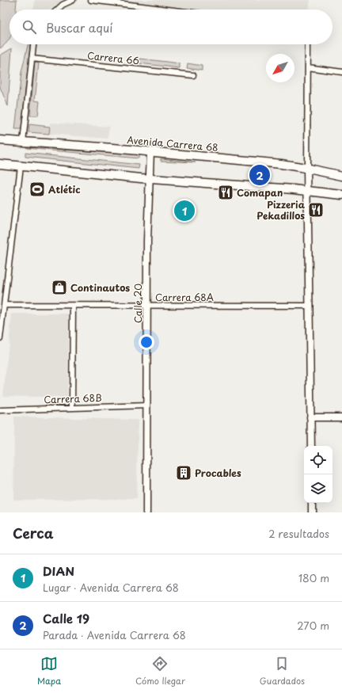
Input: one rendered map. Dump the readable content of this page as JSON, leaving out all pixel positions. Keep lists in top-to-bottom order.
{
  "streets": {
    "main road": ["Avenida Carrera 68"],
    "street": [
      "Carrera 66",
      "Carrera 68A",
      "Calle 20",
      "Carrera 68B"
    ]
  },
  "crossings": [
    ["Avenida Carrera 68", "Calle 20"],
    ["Carrera 68A", "Calle 20"],
    ["Calle 20", "Carrera 68B"]
  ],
  "places": {
    "sports": ["Atlétic"],
    "restaurant": ["Comapan", "Pizzeria Pekadillos"],
    "shop": ["Continautos"],
    "building": ["Procables"]
  },
  "north": "bottom left",
  "page": {
    "search": "Buscar aquí",
    "pins": ["2", "1"],
    "heading": ["Cerca", "2 resultados"],
    "list": [
      {
        "mark": "1",
        "name": "DIAN",
        "note": "Lugar · Avenida Carrera 68",
        "value": "180 m"
      },
      {
        "mark": "2",
        "name": "Calle 19",
        "note": "Parada · Avenida Carrera 68",
        "value": "270 m"
      }
    ],
    "nav": ["Mapa", "Cómo llegar", "Guardados"]
  }
}
